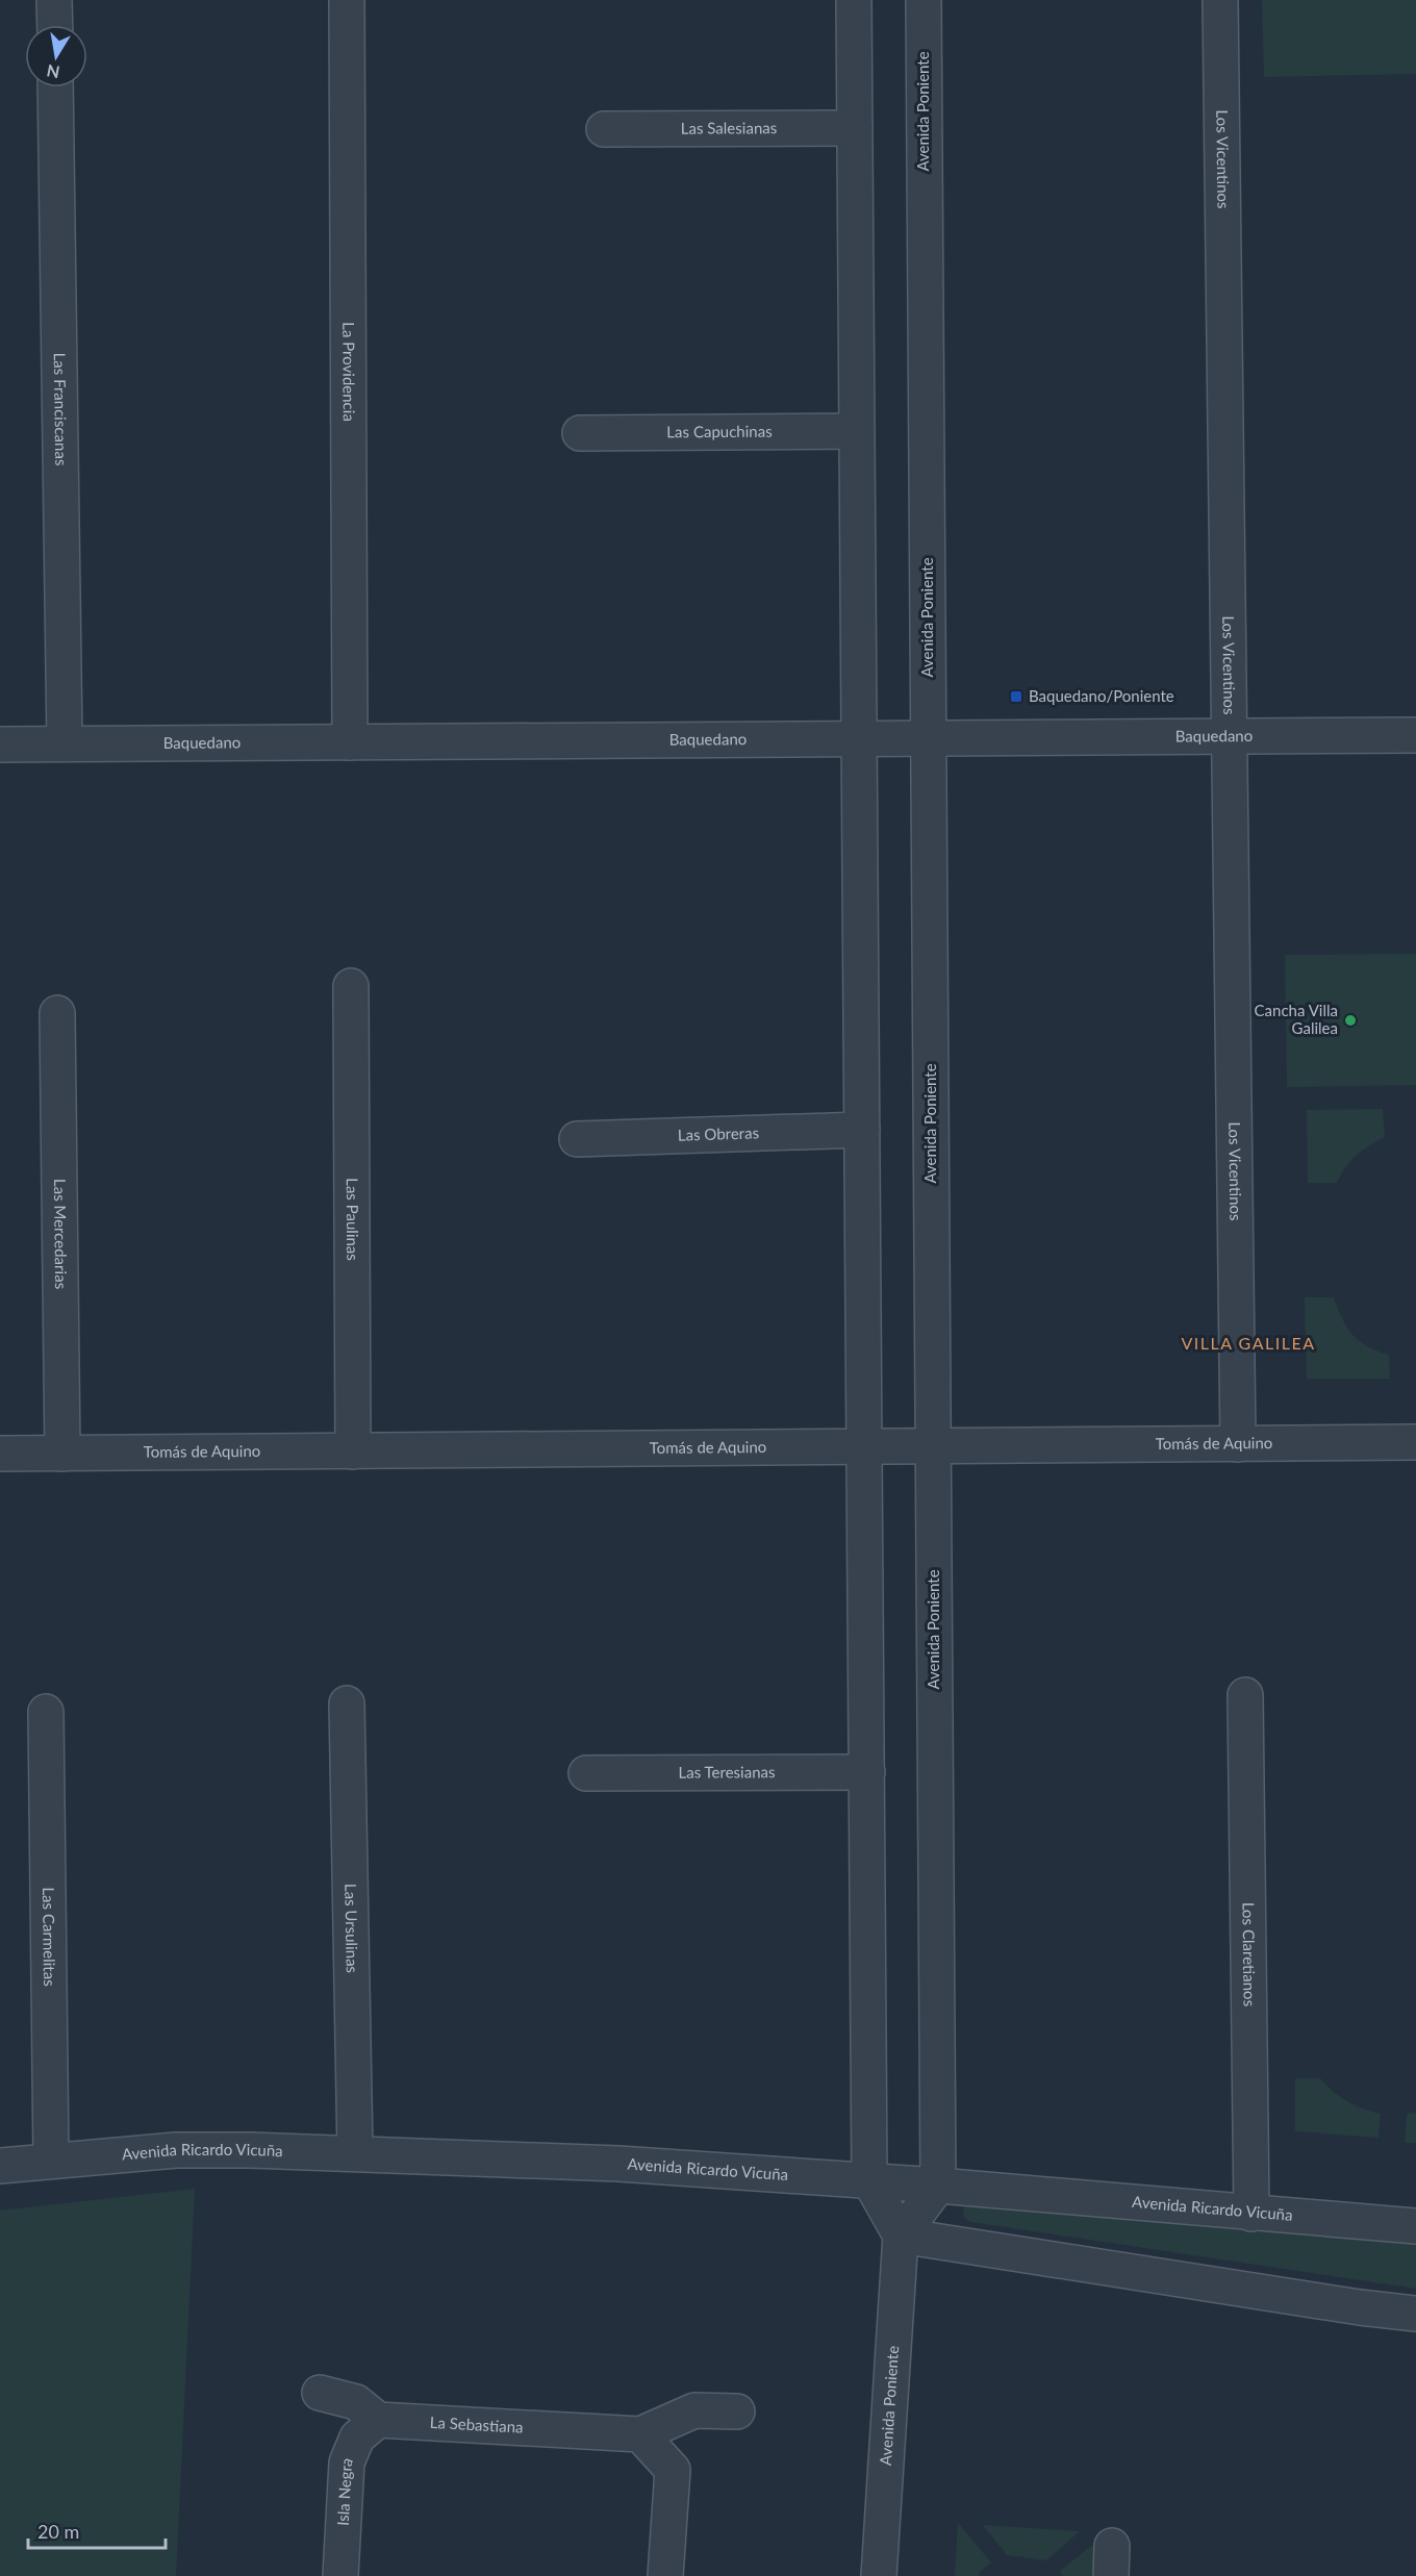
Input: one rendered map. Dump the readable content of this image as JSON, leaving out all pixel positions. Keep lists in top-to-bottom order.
{
  "streets": {
    "street": [
      "Avenida Poniente",
      "Las Salesianas",
      "Los Vicentinos",
      "La Providencia",
      "Las Franciscanas",
      "Las Capuchinas",
      "Baquedano",
      "Las Obreras",
      "Las Paulinas",
      "Las Mercedarias",
      "Tomás de Aquino",
      "Las Teresianas",
      "Las Ursulinas",
      "Las Carmelitas",
      "Los Claretianos",
      "Avenida Ricardo Vicuña",
      "La Sebastiana",
      "Isla Negra"
    ]
  },
  "crossings": [
    ["Avenida Poniente", "Baquedano"],
    ["Avenida Poniente", "Tomás de Aquino"],
    ["Avenida Poniente", "Avenida Ricardo Vicuña"],
    ["Los Vicentinos", "Baquedano"],
    ["Los Vicentinos", "Tomás de Aquino"],
    ["La Providencia", "Baquedano"],
    ["Las Franciscanas", "Baquedano"],
    ["Las Paulinas", "Tomás de Aquino"],
    ["Las Mercedarias", "Tomás de Aquino"],
    ["Las Ursulinas", "Avenida Ricardo Vicuña"],
    ["Las Carmelitas", "Avenida Ricardo Vicuña"],
    ["Los Claretianos", "Avenida Ricardo Vicuña"],
    ["La Sebastiana", "Isla Negra"]
  ],
  "districts": ["VILLA GALILEA"],
  "places": {
    "transit": ["Baquedano/Poniente"],
    "other": ["Cancha Villa Galilea"]
  },
  "scale_bar": "20 m",
  "north": "bottom"
}
